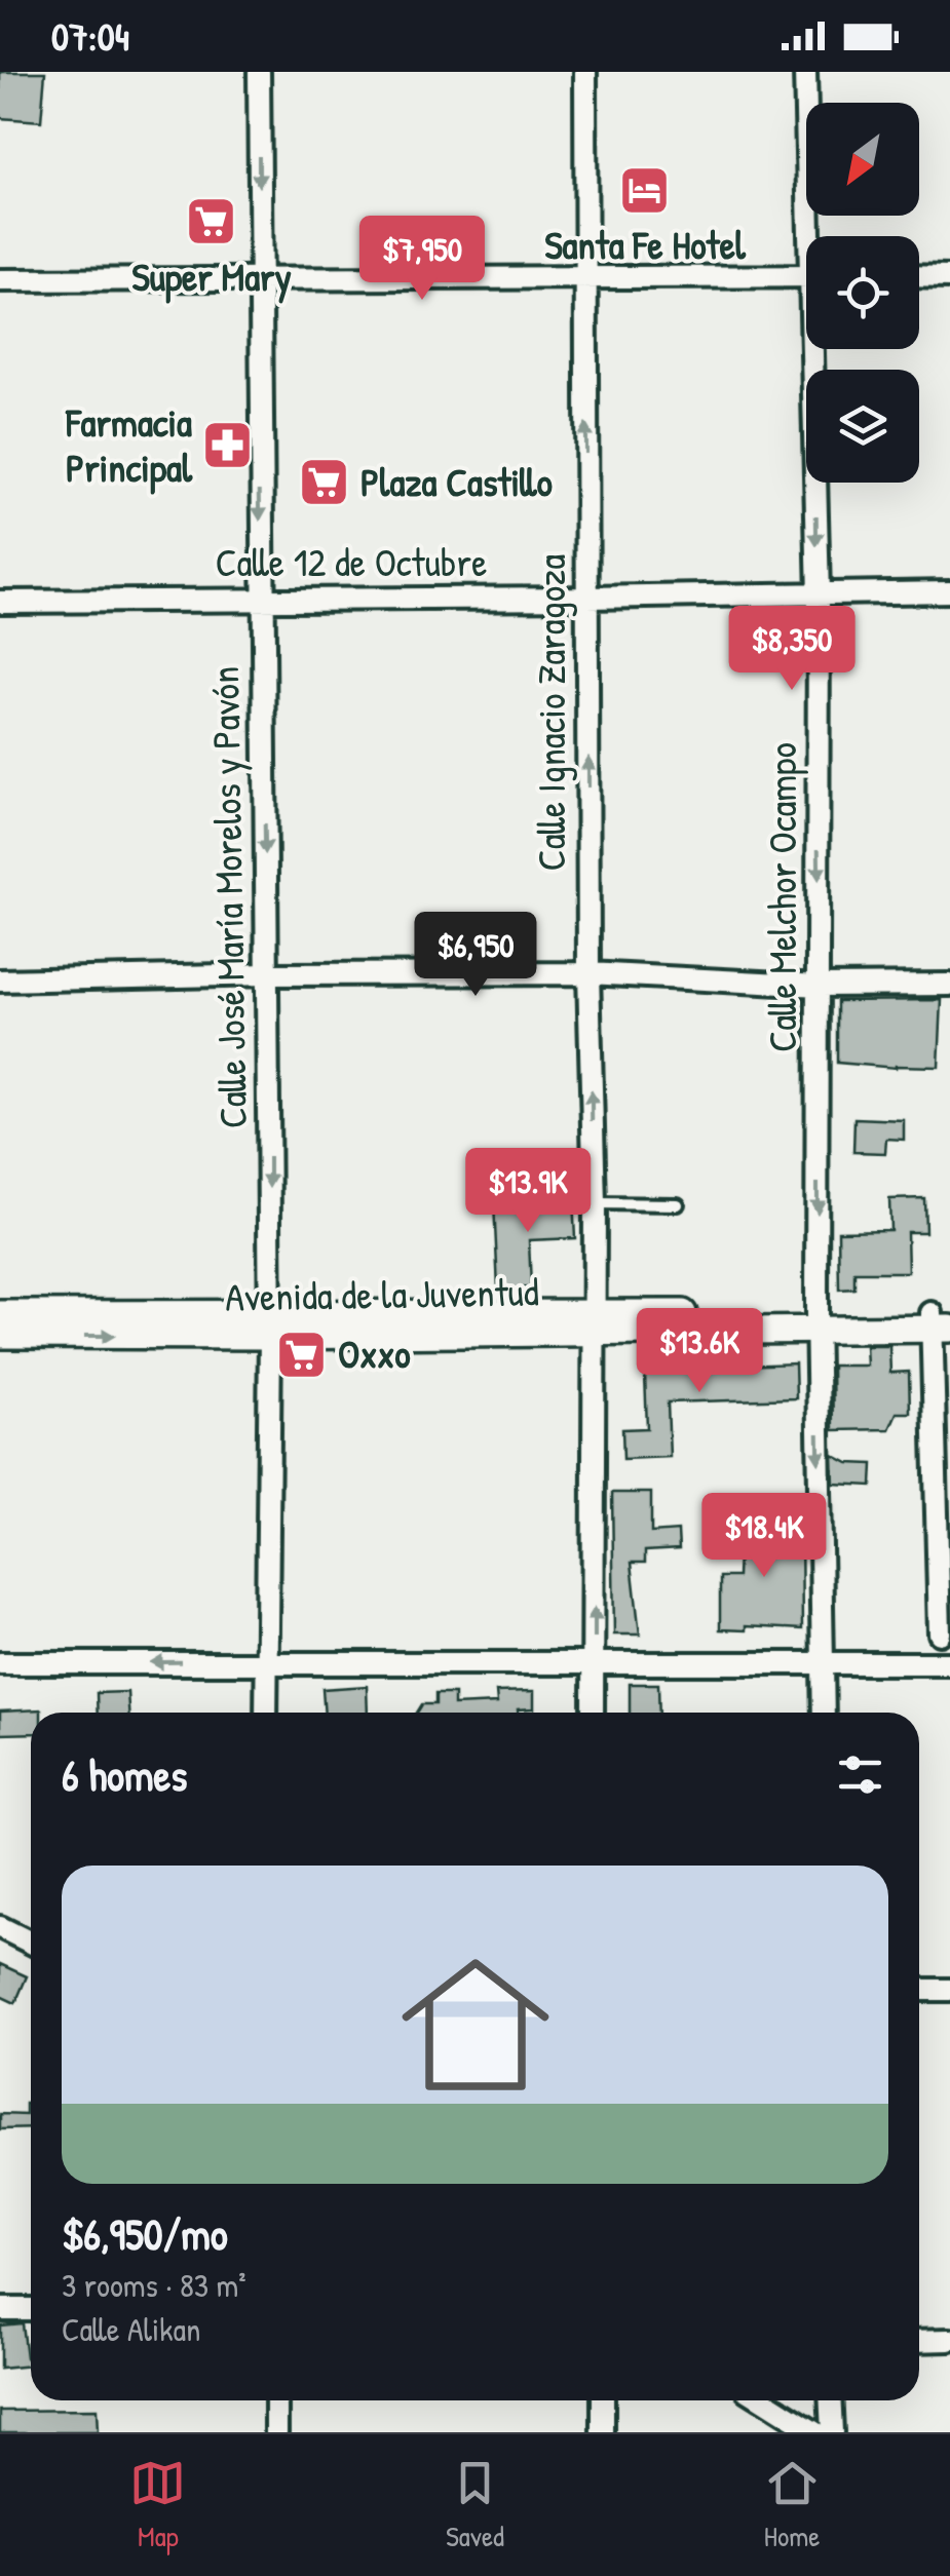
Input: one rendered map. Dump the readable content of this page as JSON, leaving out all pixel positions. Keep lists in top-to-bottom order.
{
  "streets": {
    "street": [
      "Calle 12 de Octubre",
      "Calle Ignacio Zaragoza",
      "Calle José María Morelos y Pavón",
      "Calle Melchor Ocampo",
      "Avenida de la Juventud"
    ]
  },
  "crossings": [
    ["Calle 12 de Octubre", "Calle Ignacio Zaragoza"],
    ["Calle 12 de Octubre", "Calle José María Morelos y Pavón"],
    ["Calle 12 de Octubre", "Calle Melchor Ocampo"],
    ["Calle Ignacio Zaragoza", "Avenida de la Juventud"],
    ["Calle José María Morelos y Pavón", "Avenida de la Juventud"],
    ["Calle Melchor Ocampo", "Avenida de la Juventud"]
  ],
  "one_way": ["Calle Ignacio Zaragoza", "Calle José María Morelos y Pavón", "Calle Melchor Ocampo"],
  "places": {
    "hotel": ["Santa Fe Hotel"],
    "supermarket": ["Super Mary", "Plaza Castillo", "Oxxo"],
    "pharmacy": ["Farmacia Principal"]
  },
  "north": "bottom left",
  "page": {
    "status": "07:04",
    "price": [
      "$7,950",
      "$8,350",
      "$6,950",
      "$13.9K",
      "$13.6K",
      "$18.4K"
    ],
    "heading": "6 homes",
    "list": [
      {
        "name": "$6,950/mo",
        "note": "3 rooms · 83 m² · Calle Alikan"
      }
    ],
    "tabs": ["Map", "Saved", "Home"]
  }
}
